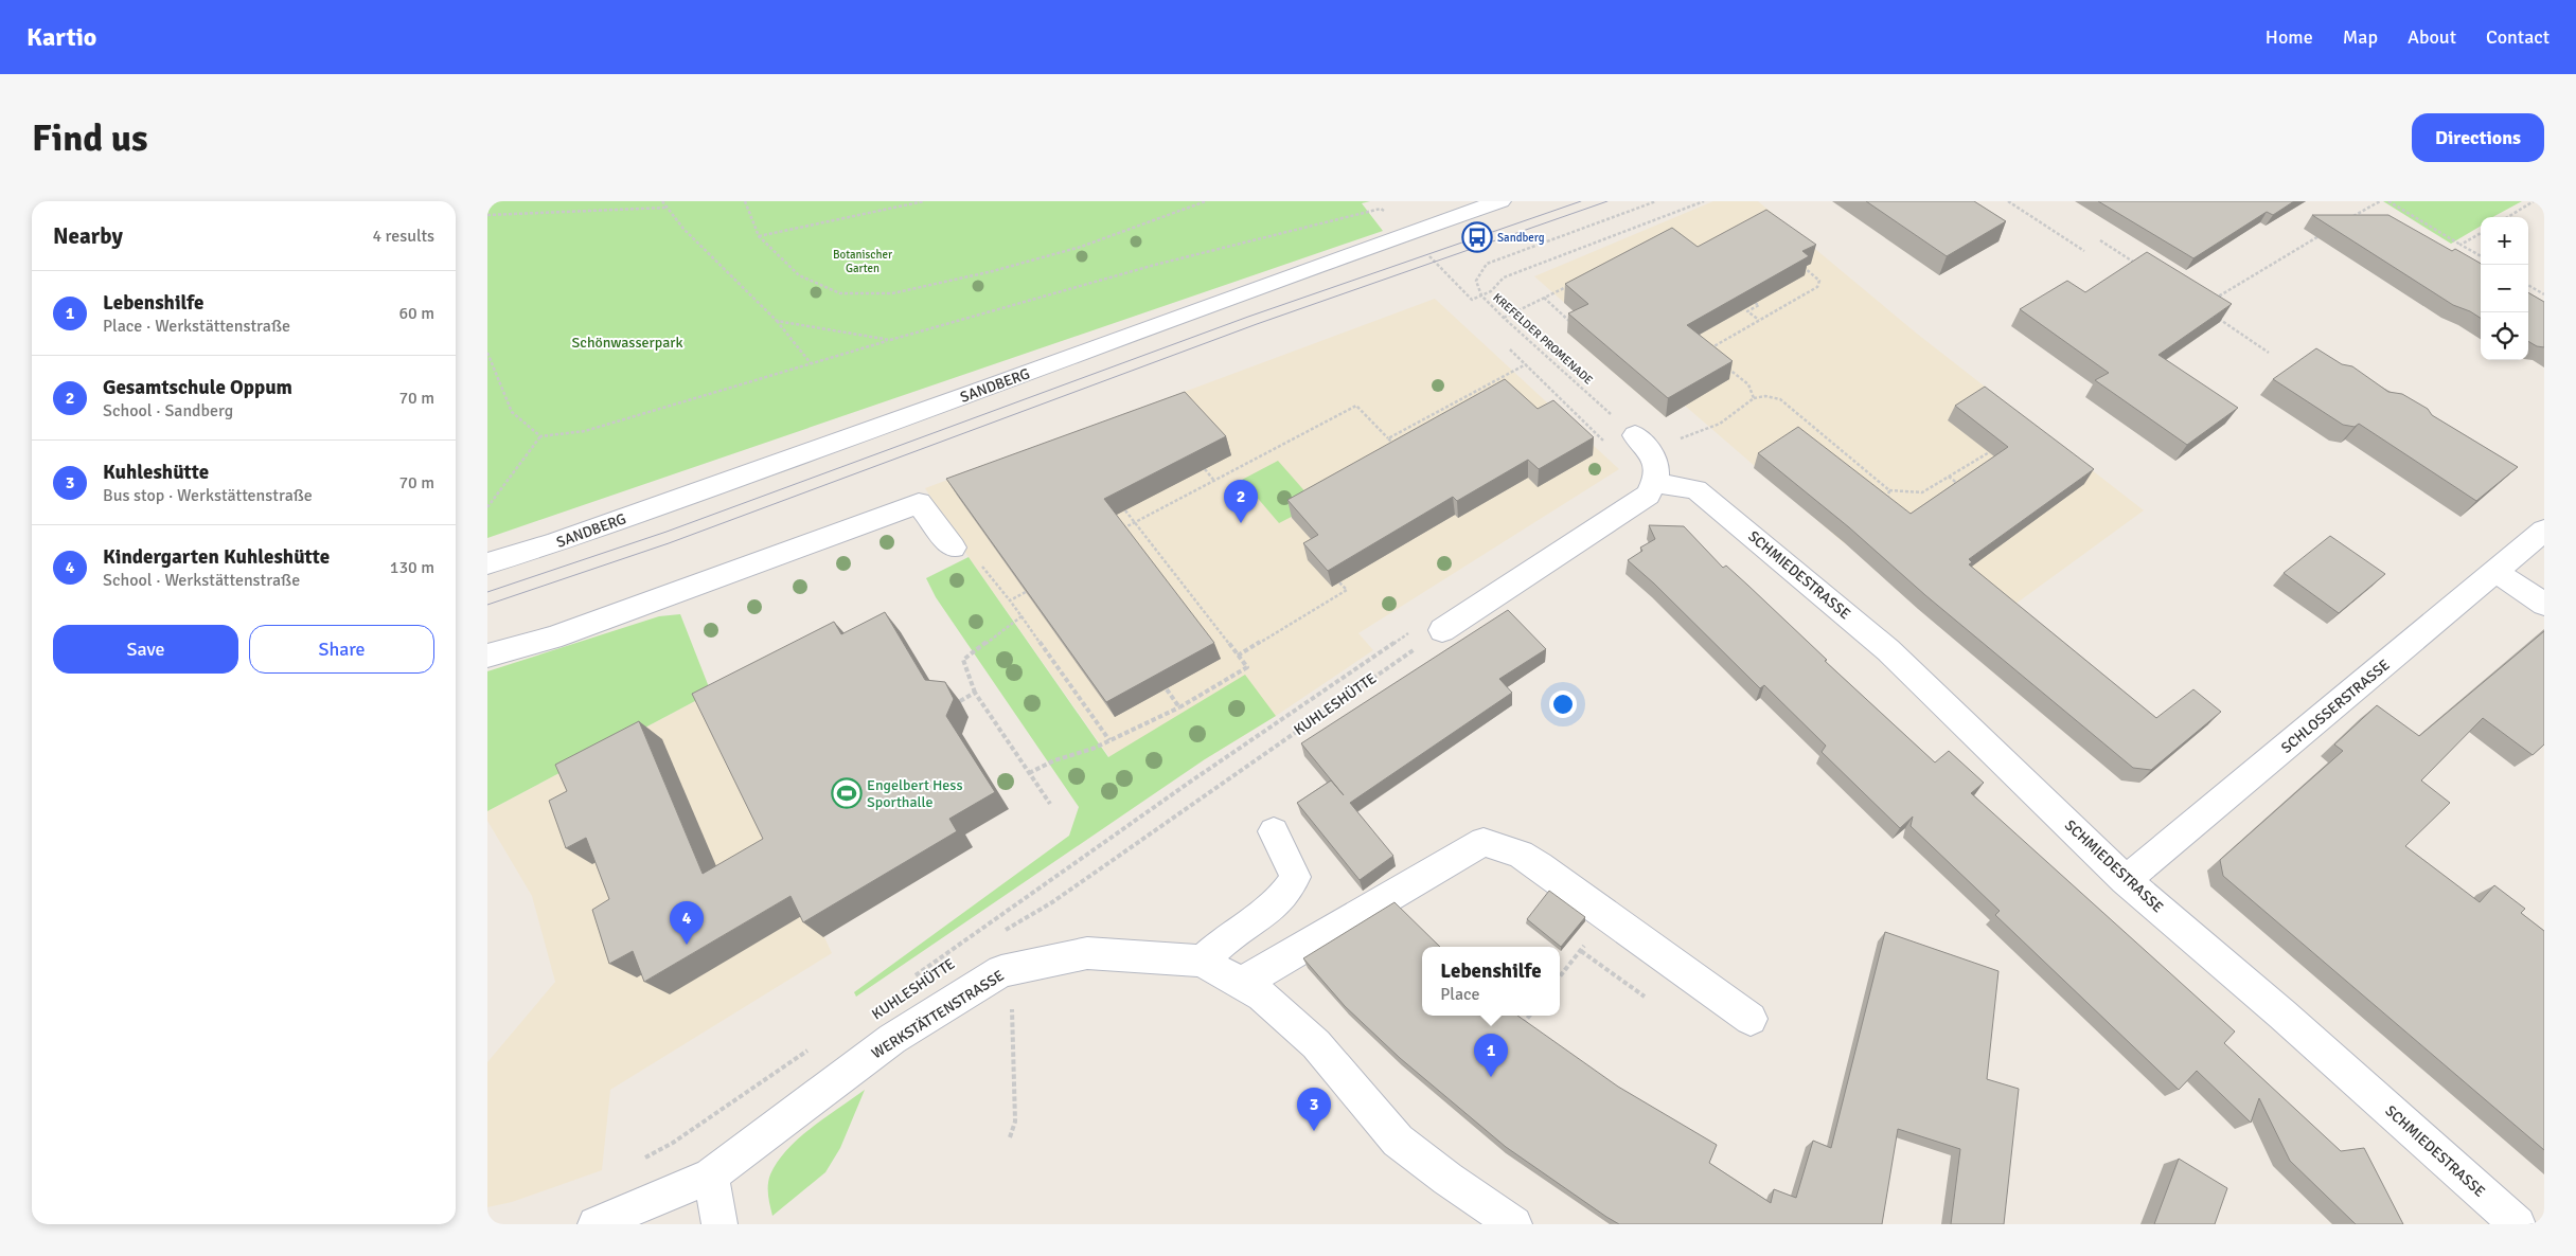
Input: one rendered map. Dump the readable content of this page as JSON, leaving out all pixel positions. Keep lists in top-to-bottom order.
{
  "streets": {
    "street": [
      "SANDBERG",
      "SCHMIEDESTRASSE",
      "SCHLOSSERSTRASSE",
      "WERKSTÄTTENSTRASSE"
    ],
    "path": ["KREFELDER PROMENADE", "KUHLESHÜTTE"]
  },
  "crossings": [
    ["SCHMIEDESTRASSE", "SCHLOSSERSTRASSE"]
  ],
  "parks": ["Botanischer Garten", "Schönwasserpark"],
  "places": {
    "bus stop": ["Sandberg"],
    "sports": ["Engelbert Hess Sporthalle"]
  },
  "page": {
    "header": "Kartio",
    "nav": [
      "Home",
      "Map",
      "About",
      "Contact"
    ],
    "buttons": [
      "Directions",
      ["Save", "Share"]
    ],
    "title": "Find us",
    "heading": ["Nearby", "4 results"],
    "map_buttons": ["+", "−"],
    "list": [
      {
        "mark": "1",
        "name": "Lebenshilfe",
        "note": "Place · Werkstättenstraße",
        "value": "60 m"
      },
      {
        "mark": "2",
        "name": "Gesamtschule Oppum",
        "note": "School · Sandberg",
        "value": "70 m"
      },
      {
        "mark": "3",
        "name": "Kuhleshütte",
        "note": "Bus stop · Werkstättenstraße",
        "value": "70 m"
      },
      {
        "mark": "4",
        "name": "Kindergarten Kuhleshütte",
        "note": "School · Werkstättenstraße",
        "value": "130 m"
      }
    ],
    "pins": [
      "2",
      "4",
      "1",
      "3"
    ],
    "popup": ["Lebenshilfe", "Place"]
  }
}
